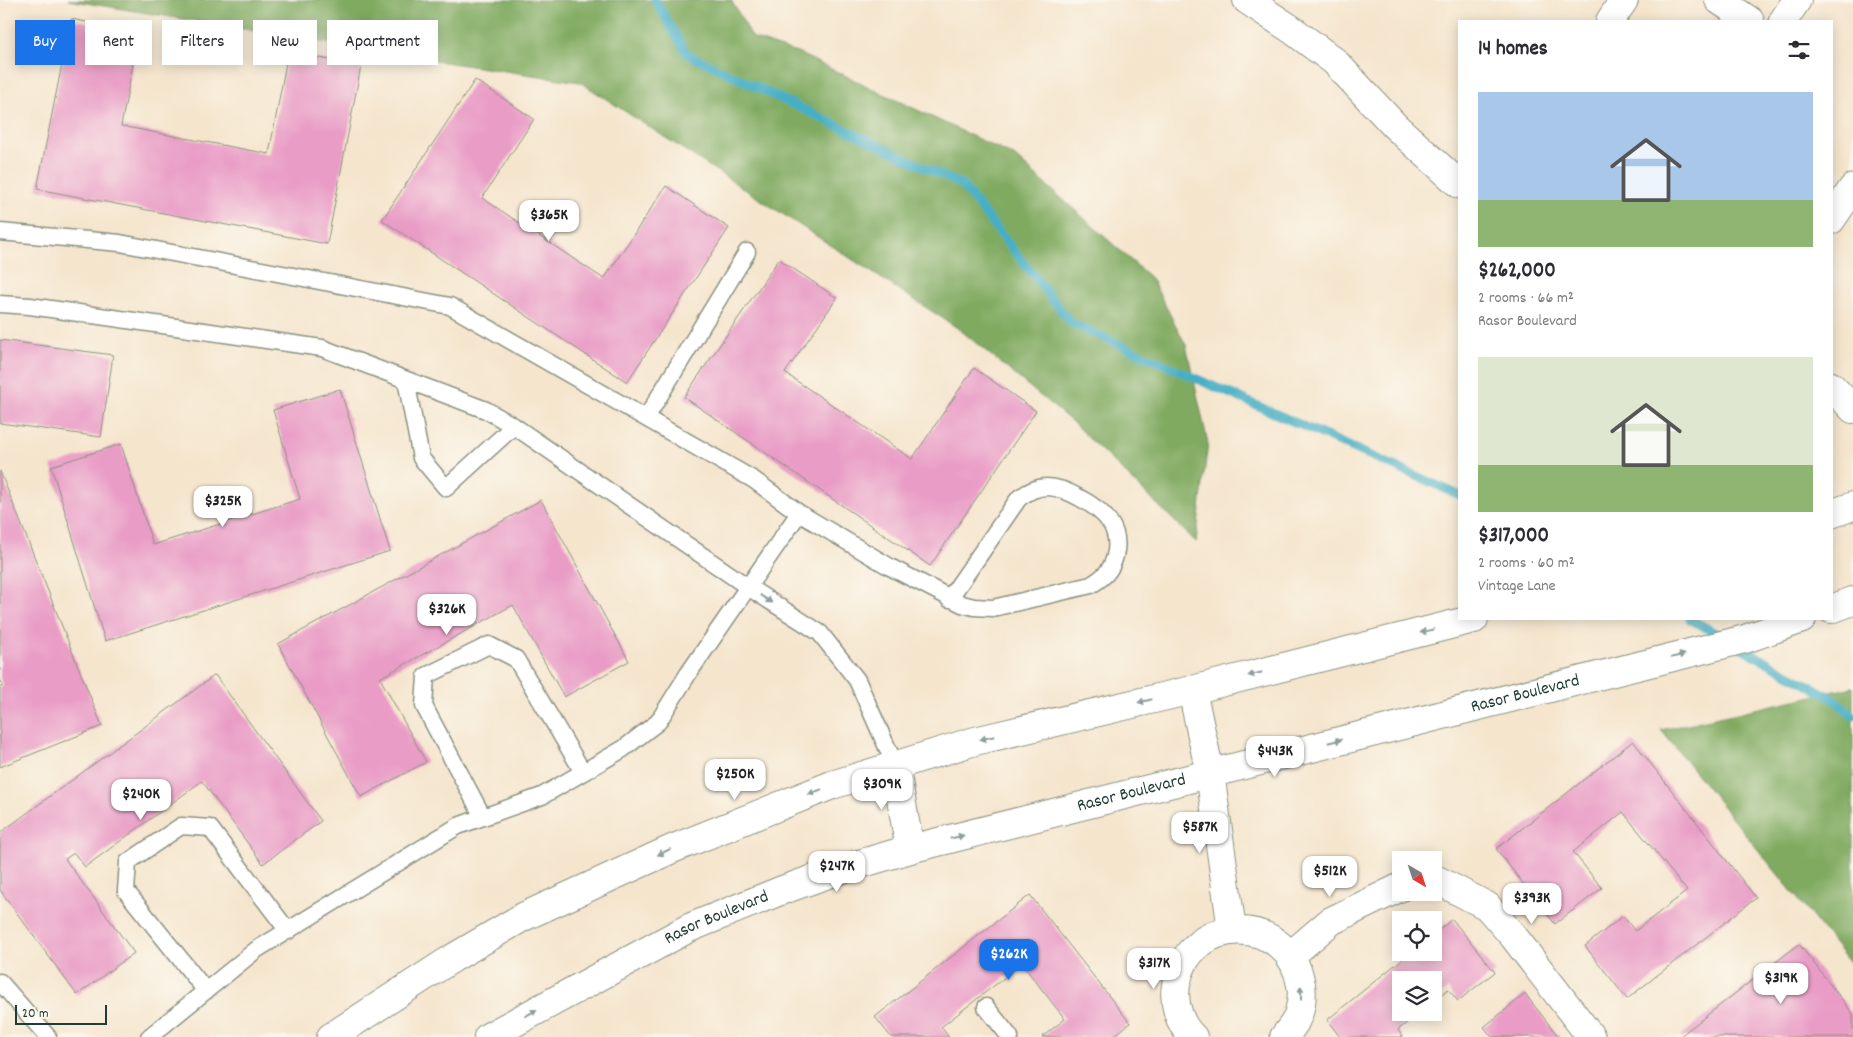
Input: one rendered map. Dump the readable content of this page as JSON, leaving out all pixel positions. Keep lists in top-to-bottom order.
{
  "streets": {
    "main road": ["Rasor Boulevard"]
  },
  "scale_bar": "20 m",
  "north": "bottom right",
  "page": {
    "chip": [
      "Buy",
      "Rent",
      "Filters",
      "New",
      "Apartment"
    ],
    "heading": "14 homes",
    "list": [
      {
        "name": "$262,000",
        "note": "2 rooms · 66 m² · Rasor Boulevard"
      },
      {
        "name": "$317,000",
        "note": "2 rooms · 60 m² · Vintage Lane"
      }
    ],
    "price": [
      "$365K",
      "$325K",
      "$326K",
      "$443K",
      "$250K",
      "$309K",
      "$240K",
      "$587K",
      "$247K",
      "$512K",
      "$393K",
      "$262K",
      "$317K",
      "$319K"
    ],
    "scale": "20 m"
  }
}
